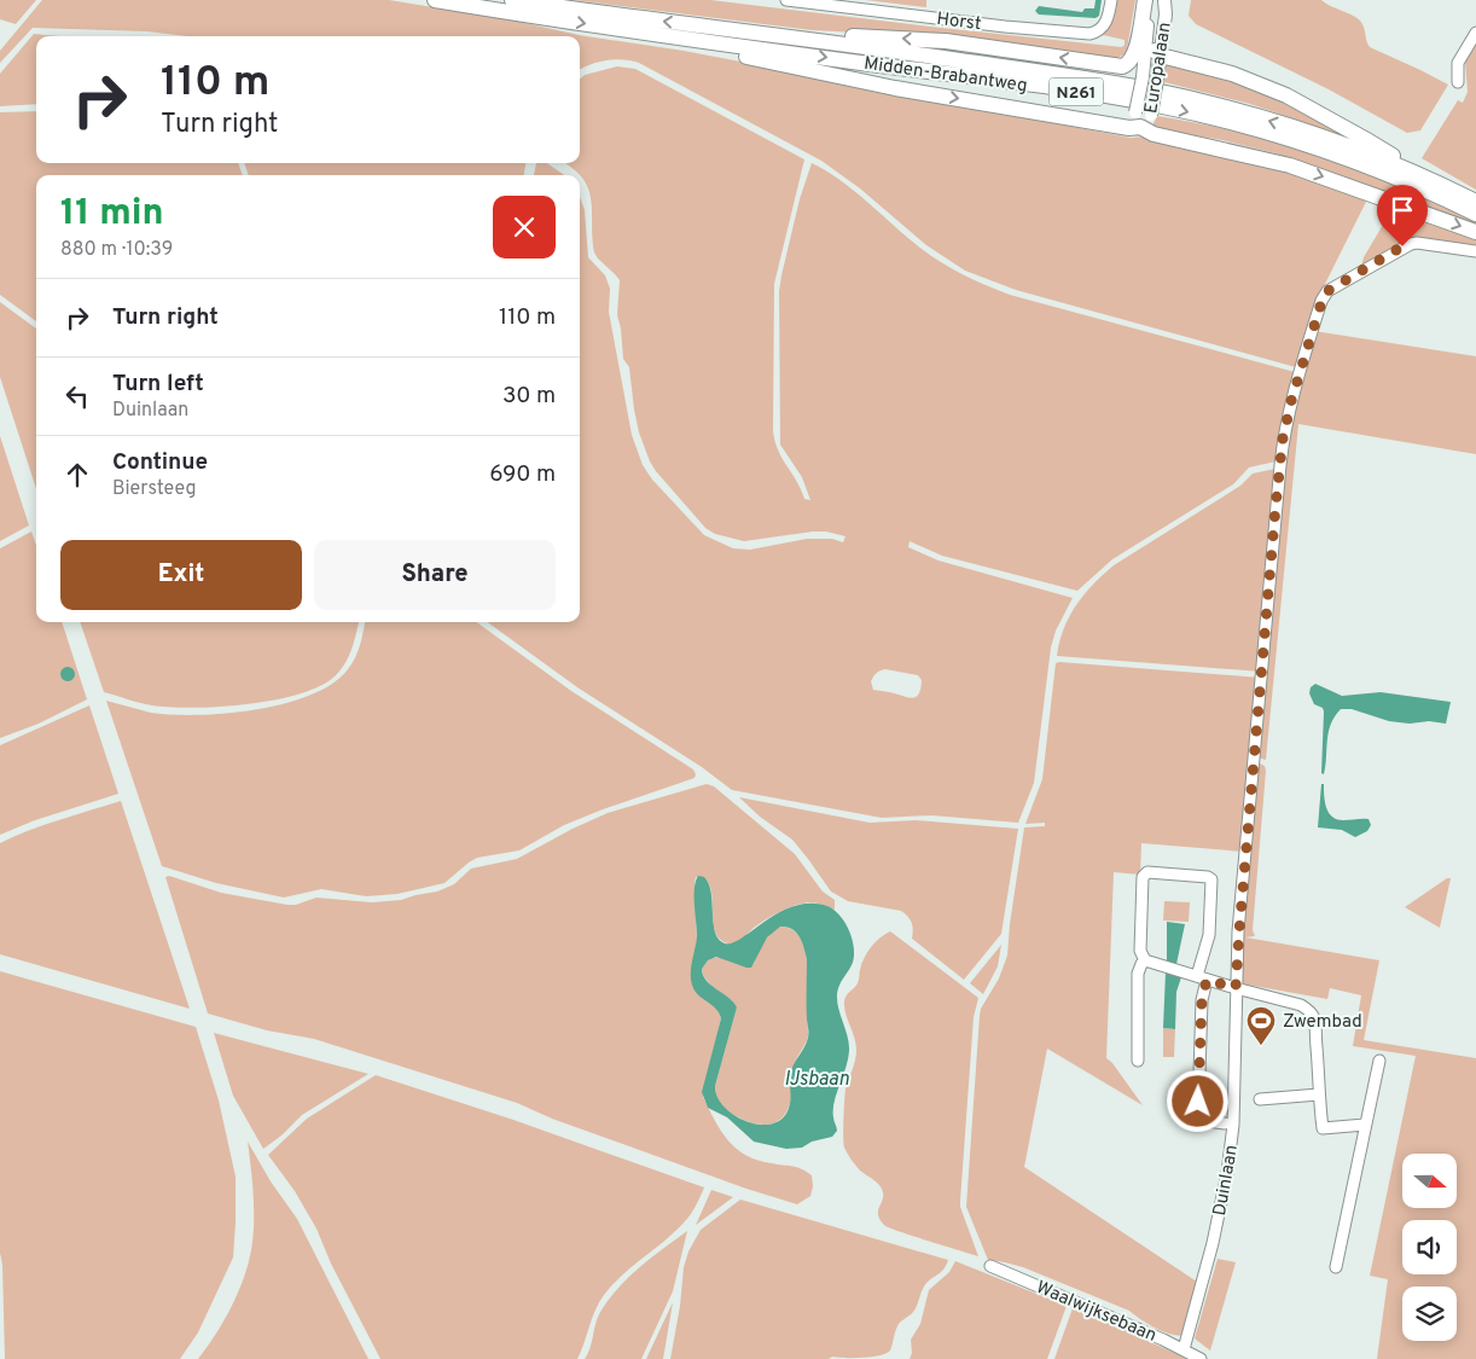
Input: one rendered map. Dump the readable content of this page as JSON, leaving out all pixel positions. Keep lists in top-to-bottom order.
{
  "streets": {
    "highway": ["Midden-Brabantweg", "N261"],
    "main road": ["Europalaan"],
    "street": ["Horst", "Duinlaan", "Waalwijksebaan"]
  },
  "crossings": [
    ["Europalaan", "N261"],
    ["Midden-Brabantweg", "N261"],
    ["Duinlaan", "Waalwijksebaan"]
  ],
  "water": ["IJsbaan"],
  "places": {
    "sports": ["Zwembad"]
  },
  "north": "right",
  "page": {
    "turn": ["110 m", "Turn right"],
    "heading": ["11 min", "880 m · 10:39"],
    "list": [
      {
        "name": "Turn right",
        "value": "110 m"
      },
      {
        "name": "Turn left",
        "note": "Duinlaan",
        "value": "30 m"
      },
      {
        "name": "Continue",
        "note": "Biersteeg",
        "value": "690 m"
      }
    ],
    "buttons": ["Exit", "Share"]
  }
}
